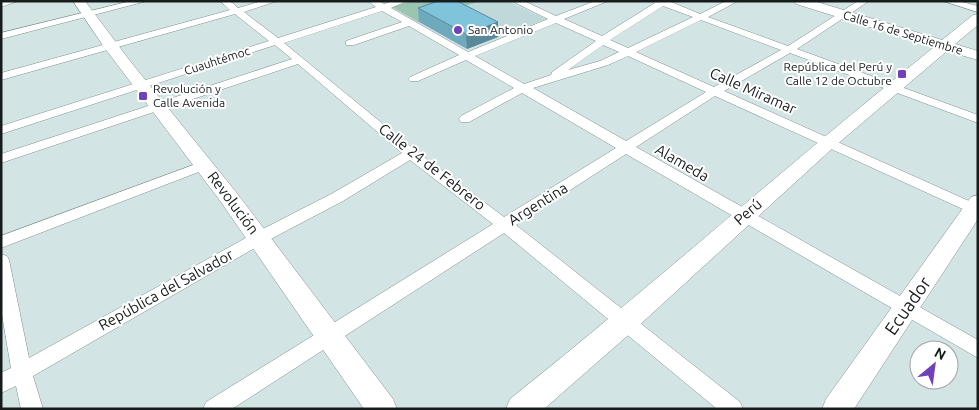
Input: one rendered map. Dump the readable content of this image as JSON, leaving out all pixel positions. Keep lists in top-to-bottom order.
{
  "streets": {
    "street": [
      "Calle 16 de Septiembre",
      "Cuauhtémoc",
      "Calle Miramar",
      "Alameda",
      "Calle 24 de Febrero",
      "Revolución",
      "Argentina",
      "Perú",
      "República del Salvador",
      "Ecuador"
    ]
  },
  "crossings": [
    ["Calle 16 de Septiembre", "Argentina"],
    ["Calle 16 de Septiembre", "Perú"],
    ["Cuauhtémoc", "Alameda"],
    ["Cuauhtémoc", "Calle 24 de Febrero"],
    ["Cuauhtémoc", "Revolución"],
    ["Calle Miramar", "Argentina"],
    ["Calle Miramar", "Perú"],
    ["Calle Miramar", "Ecuador"],
    ["Alameda", "Argentina"],
    ["Alameda", "Perú"],
    ["Alameda", "Ecuador"],
    ["Calle 24 de Febrero", "Argentina"],
    ["Calle 24 de Febrero", "Perú"],
    ["Calle 24 de Febrero", "República del Salvador"],
    ["Revolución", "Argentina"],
    ["Revolución", "República del Salvador"]
  ],
  "places": {
    "other": ["San Antonio"],
    "transit": ["República del Perú y Calle 12 de Octubre", "Revolución y Calle Avenida"]
  },
  "north": "top right"
}
